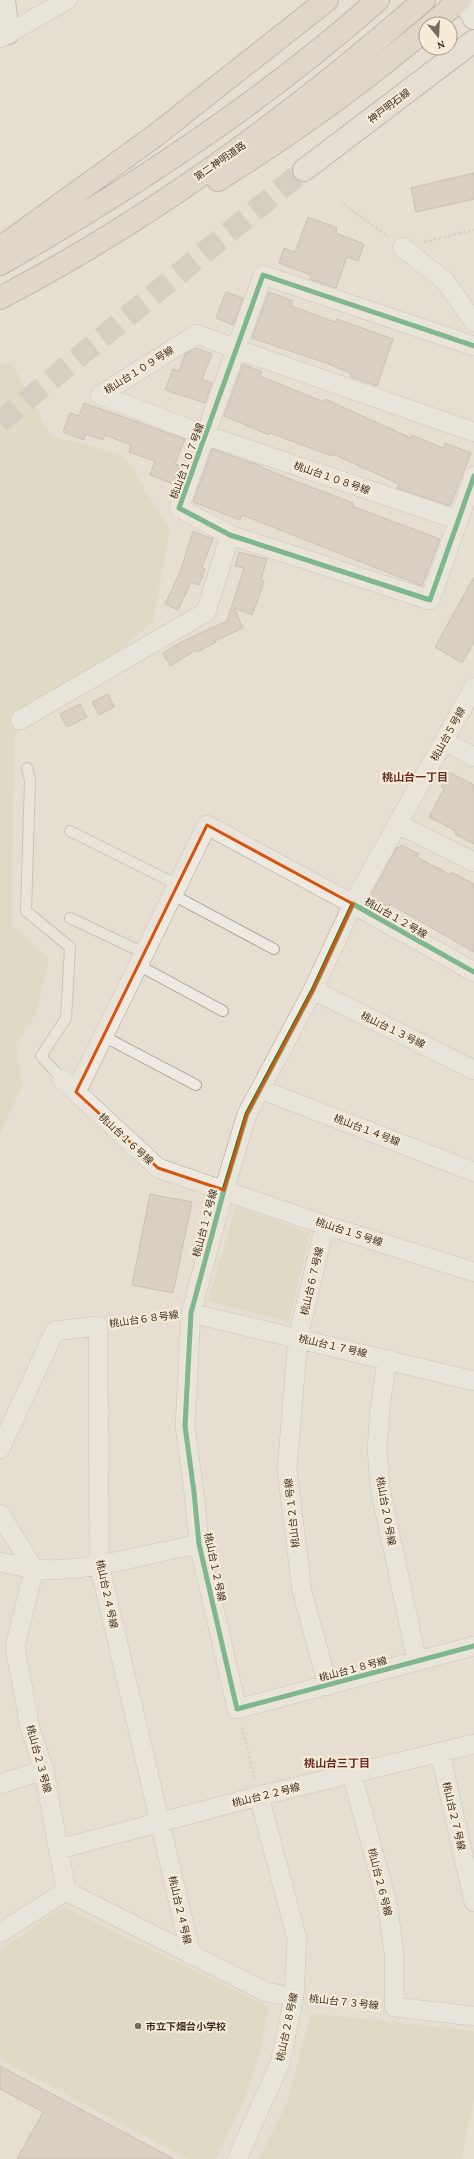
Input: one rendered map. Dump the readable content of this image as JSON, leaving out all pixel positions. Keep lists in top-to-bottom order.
{
  "streets": {
    "highway": ["第二神明道路"],
    "main road": ["神戸明石線"],
    "street": [
      "桃山台１０９号線",
      "桃山台１０７号線",
      "桃山台１０８号線",
      "桃山台５号線",
      "桃山台１２号線",
      "桃山台１３号線",
      "桃山台１４号線",
      "桃山台１６号線",
      "桃山台１５号線",
      "桃山台６７号線",
      "桃山台１７号線",
      "桃山台２０号線",
      "桃山台２１号線",
      "桃山台２４号線",
      "桃山台１８号線",
      "桃山台２３号線",
      "桃山台２２号線",
      "桃山台２７号線",
      "桃山台２６号線",
      "桃山台２８号線"
    ],
    "path": ["桃山台６８号線", "桃山台７３号線"]
  },
  "crossings": [
    ["桃山台１０９号線", "桃山台１０７号線"],
    ["桃山台１０９号線", "桃山台１０８号線"],
    ["桃山台１０７号線", "桃山台１０８号線"],
    ["桃山台５号線", "桃山台１２号線"],
    ["桃山台１２号線", "桃山台１３号線"],
    ["桃山台１２号線", "桃山台１４号線"],
    ["桃山台１２号線", "桃山台１６号線"],
    ["桃山台１２号線", "桃山台１５号線"],
    ["桃山台１２号線", "桃山台６８号線"],
    ["桃山台１２号線", "桃山台１７号線"],
    ["桃山台１２号線", "桃山台１８号線"],
    ["桃山台１６号線", "桃山台１５号線"],
    ["桃山台１５号線", "桃山台６７号線"],
    ["桃山台６７号線", "桃山台１７号線"],
    ["桃山台６７号線", "桃山台２１号線"],
    ["桃山台６８号線", "桃山台１７号線"],
    ["桃山台６８号線", "桃山台２４号線"],
    ["桃山台１７号線", "桃山台２０号線"],
    ["桃山台１７号線", "桃山台２１号線"],
    ["桃山台２０号線", "桃山台１８号線"],
    ["桃山台２１号線", "桃山台１８号線"],
    ["桃山台２４号線", "桃山台２２号線"],
    ["桃山台２３号線", "桃山台２２号線"],
    ["桃山台２２号線", "桃山台２７号線"],
    ["桃山台２２号線", "桃山台２６号線"],
    ["桃山台２２号線", "桃山台２８号線"],
    ["桃山台２６号線", "桃山台７３号線"],
    ["桃山台７３号線", "桃山台２８号線"]
  ],
  "districts": ["桃山台一丁目", "桃山台三丁目"],
  "places": ["市立下畑台小学校"],
  "north": "bottom"
}
